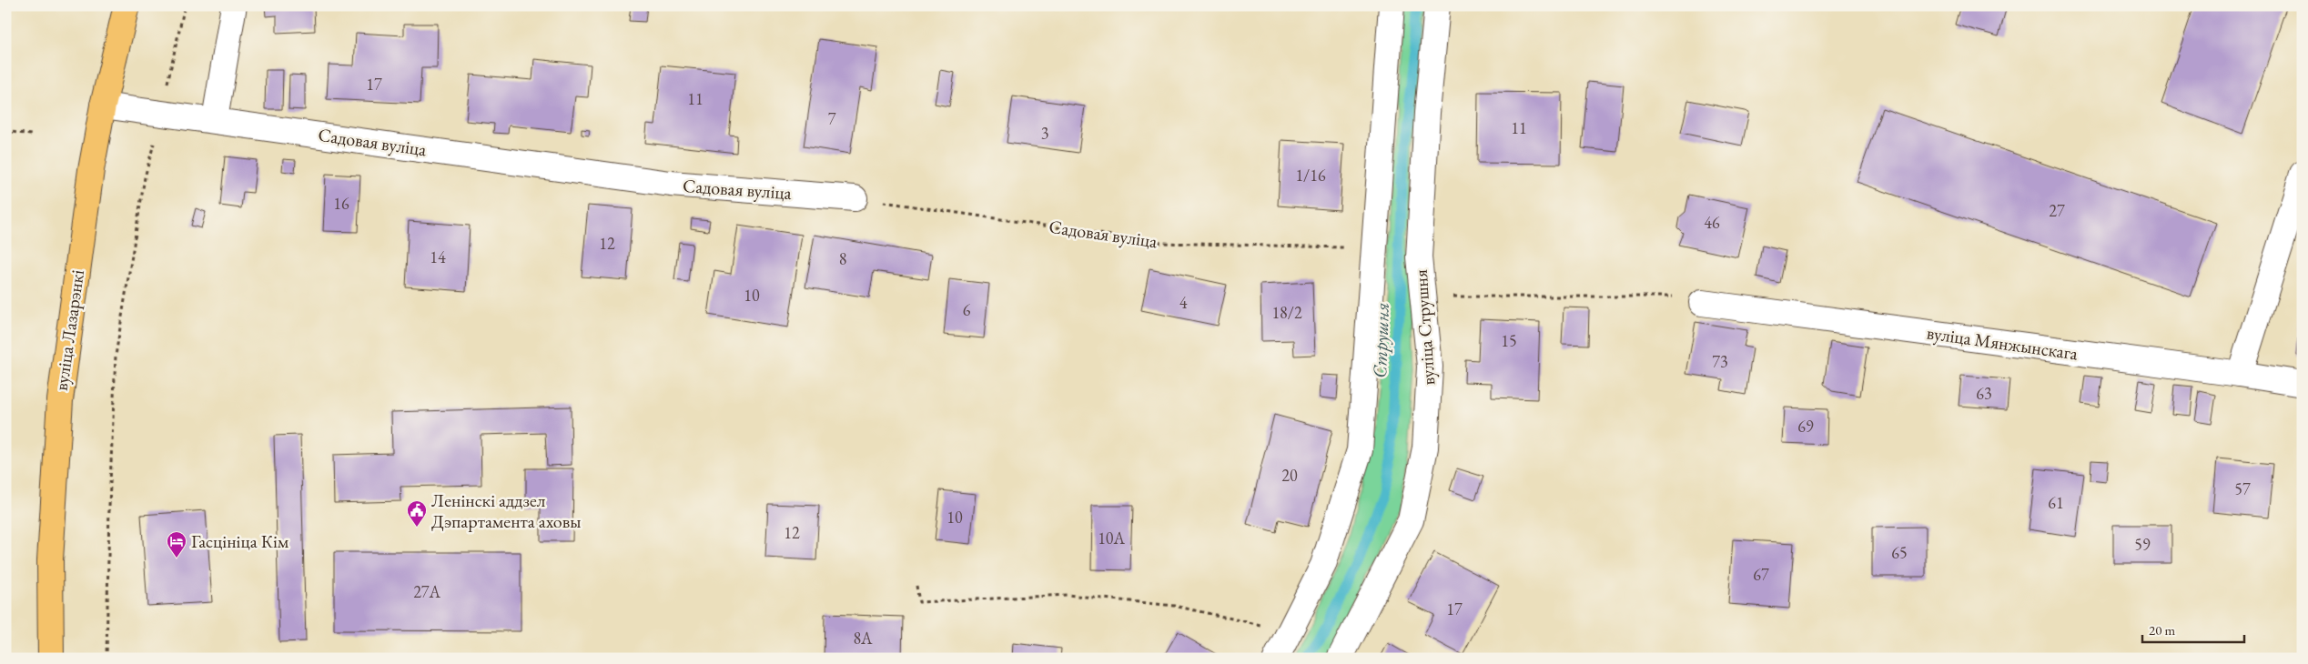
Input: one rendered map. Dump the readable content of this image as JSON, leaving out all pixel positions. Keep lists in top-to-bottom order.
{
  "streets": {
    "main road": ["вуліца Лазарэнкі"],
    "street": ["Садовая вуліца", "вуліца Струшня", "вуліца Мянжынскага"]
  },
  "crossings": [
    ["Садовая вуліца", "вуліца Лазарэнкі"]
  ],
  "water": ["Струшня"],
  "places": {
    "public building": ["Ленінскі аддзел Дэпартамента аховы"],
    "hotel": ["Гасцініца Кім"]
  },
  "house_numbers": [
    "17",
    "11",
    "7",
    "11",
    "3",
    "1/16",
    "16",
    "27",
    "46",
    "12",
    "14",
    "8",
    "10",
    "4",
    "6",
    "18/2",
    "15",
    "73",
    "63",
    "69",
    "20",
    "57",
    "61",
    "10",
    "12",
    "10А",
    "59",
    "65",
    "67",
    "27А",
    "17",
    "8А"
  ],
  "scale_bar": "20 m"
}
